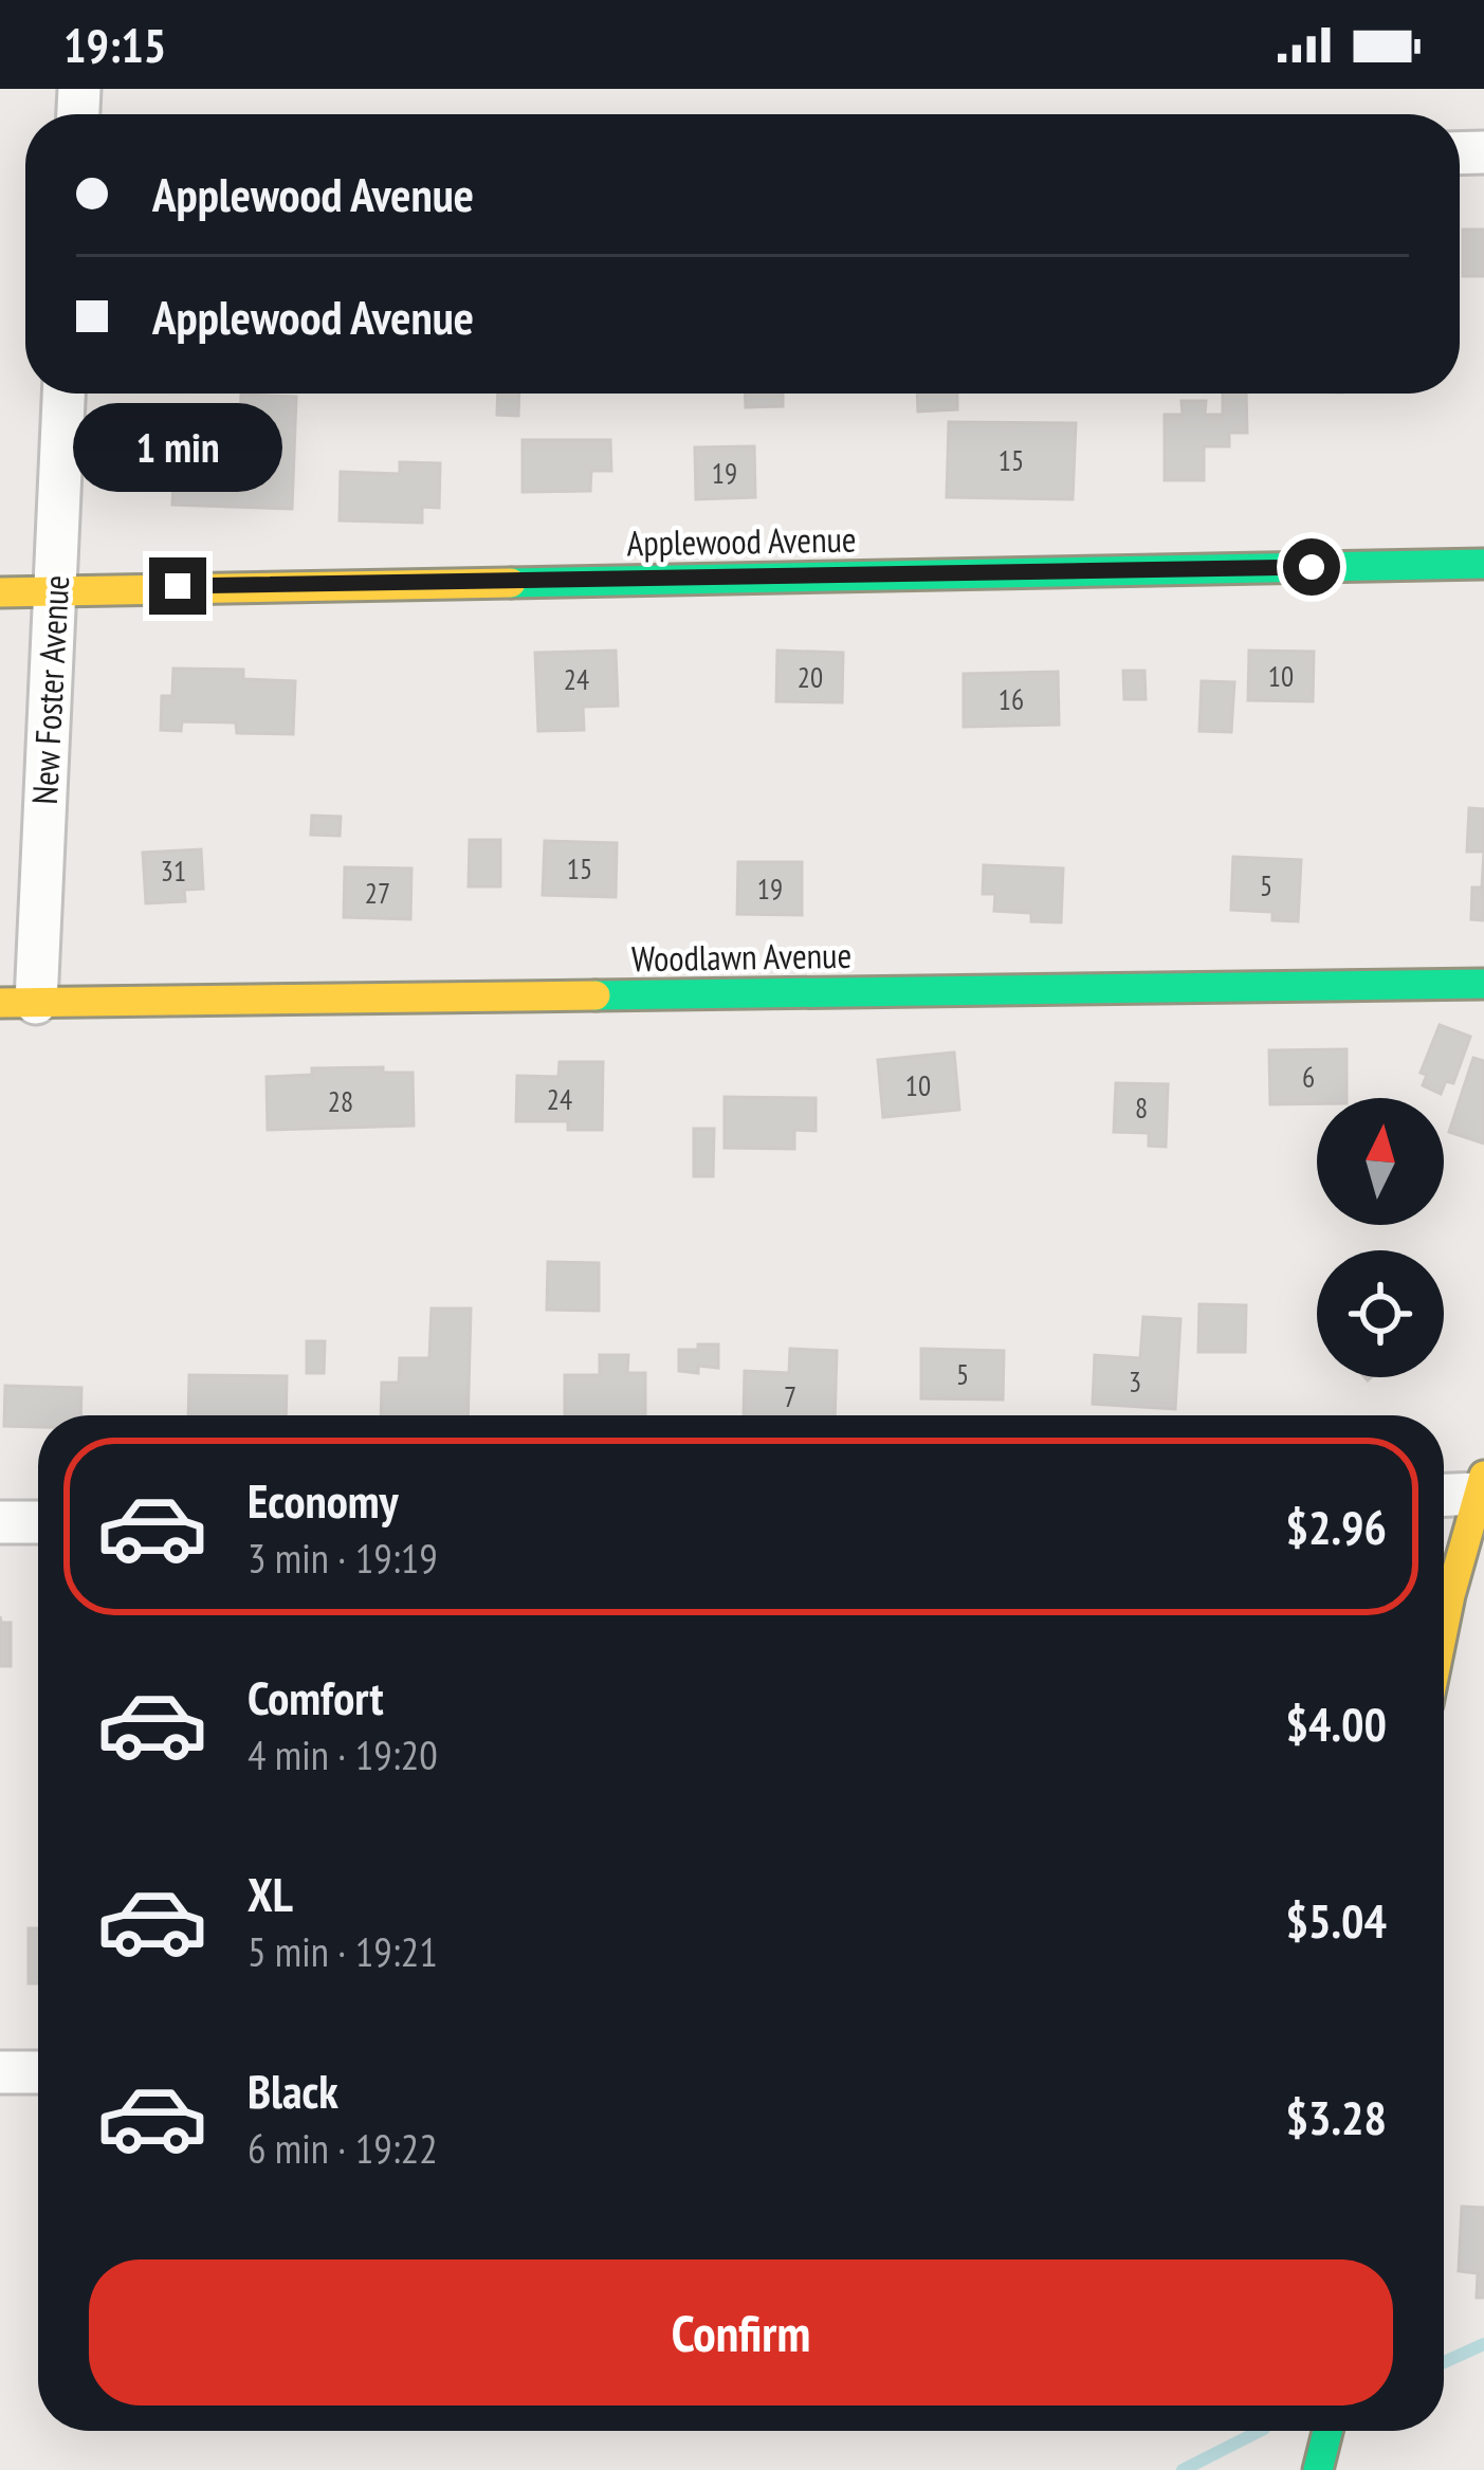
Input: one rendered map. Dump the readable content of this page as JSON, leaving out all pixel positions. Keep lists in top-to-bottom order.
{
  "streets": {
    "street": ["Applewood Avenue", "New Foster Avenue", "Woodlawn Avenue"]
  },
  "crossings": [
    ["Applewood Avenue", "New Foster Avenue"],
    ["New Foster Avenue", "Woodlawn Avenue"]
  ],
  "house_numbers": [
    "15",
    "19",
    "10",
    "20",
    "24",
    "16",
    "15",
    "31",
    "5",
    "19",
    "27",
    "6",
    "10",
    "24",
    "28",
    "8",
    "5",
    "3",
    "7"
  ],
  "north": "top",
  "page": {
    "status": "19:15",
    "banner": ["Applewood Avenue", "Applewood Avenue"],
    "bubble": "1 min",
    "list": [
      {
        "name": "Economy",
        "note": "3 min · 19:19",
        "value": "$2.96"
      },
      {
        "name": "Comfort",
        "note": "4 min · 19:20",
        "value": "$4.00"
      },
      {
        "name": "XL",
        "note": "5 min · 19:21",
        "value": "$5.04"
      },
      {
        "name": "Black",
        "note": "6 min · 19:22",
        "value": "$3.28"
      }
    ],
    "buttons": "Confirm"
  }
}
